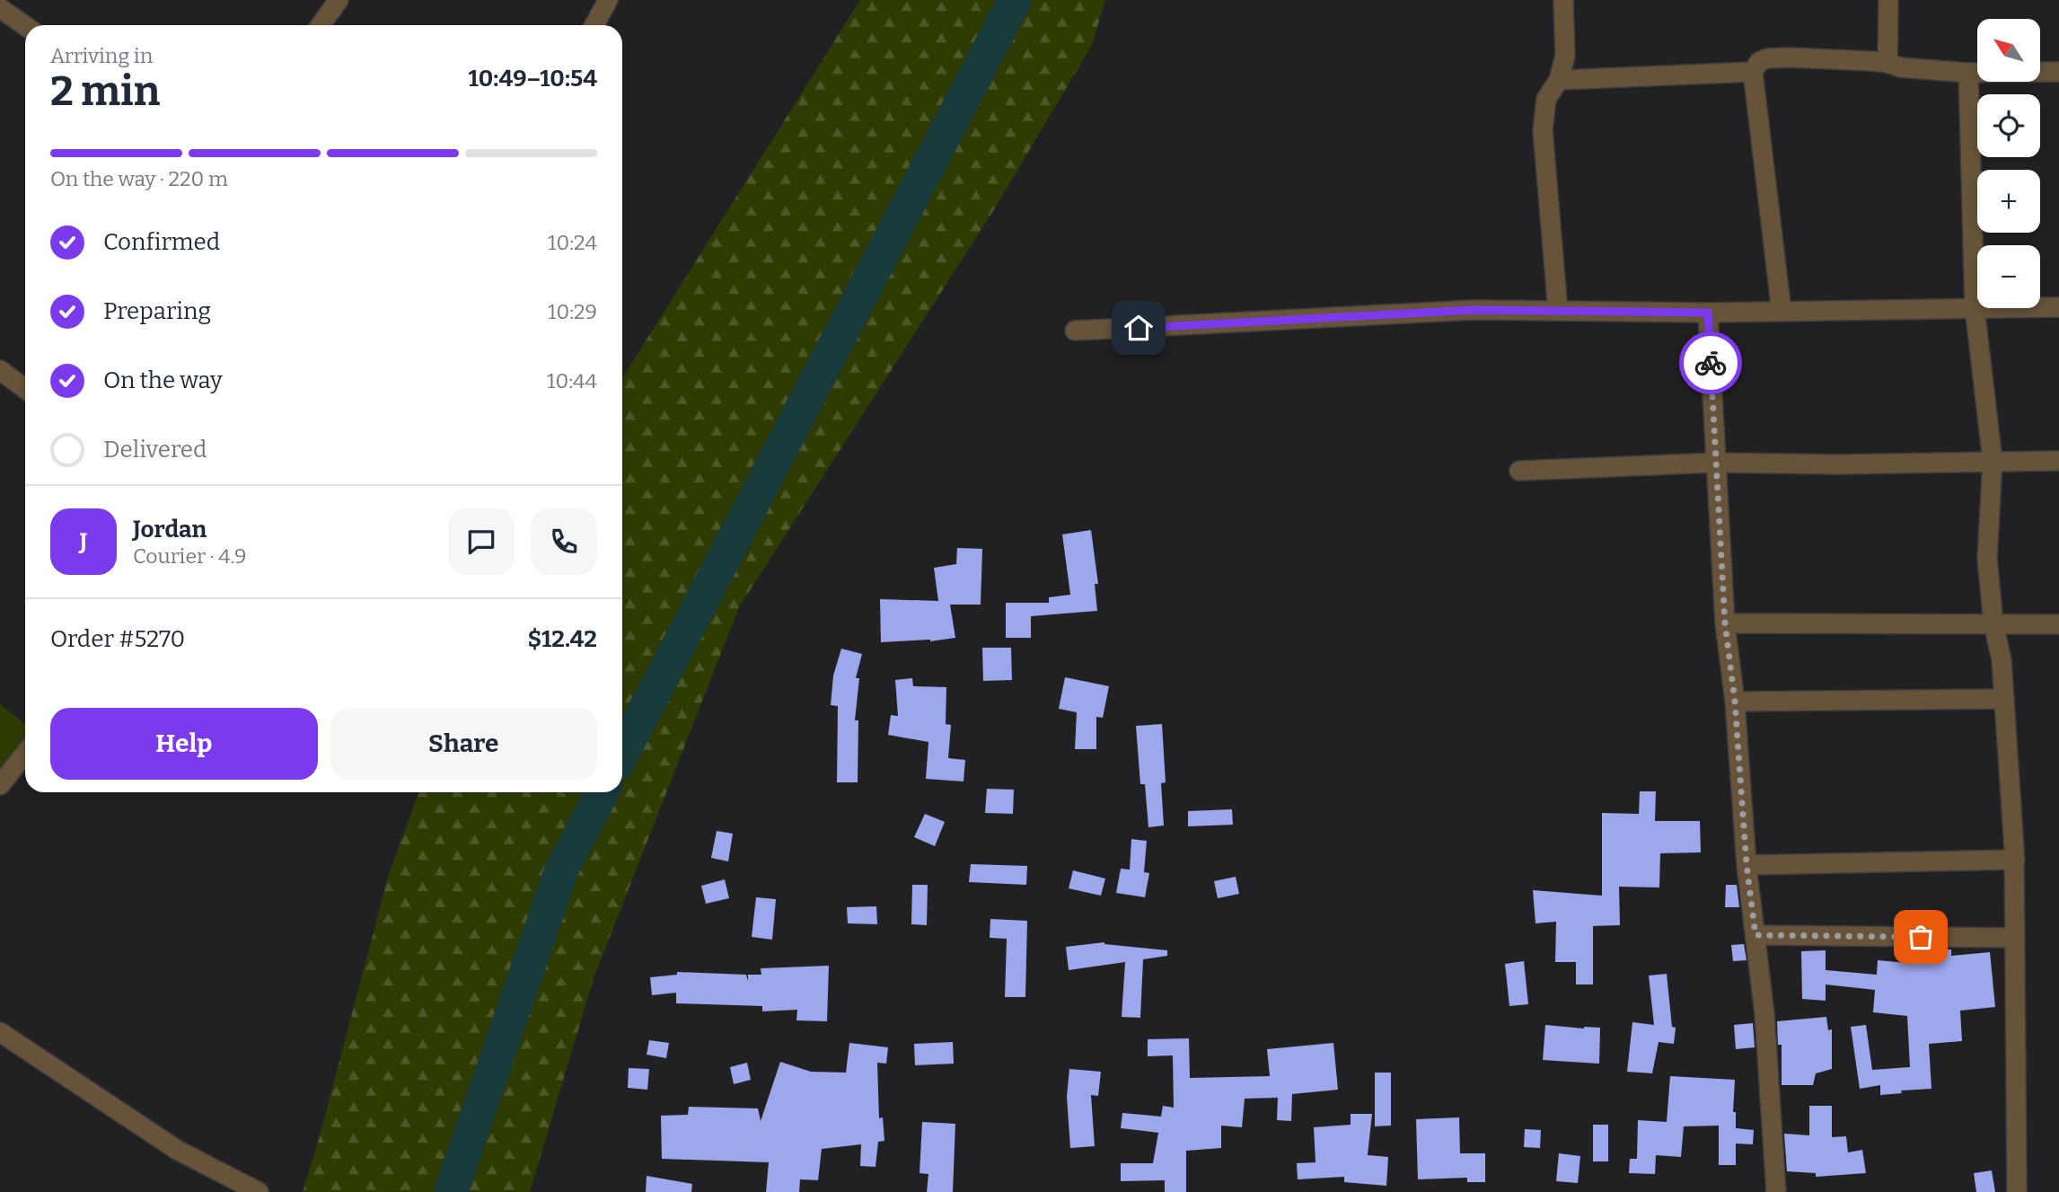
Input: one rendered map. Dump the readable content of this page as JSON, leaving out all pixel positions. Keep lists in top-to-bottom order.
{
  "north": "top left",
  "page": {
    "map_buttons": ["+", "−"],
    "heading": ["2 min", "Arriving in", "10:49–10:54"],
    "panel": [
      "Jordan",
      "Courier · 4.9",
      "Order #5270",
      "$12.42"
    ],
    "bar": "On the way · 220 m",
    "list": [
      ["Confirmed", "10:24"],
      ["Preparing", "10:29"],
      ["On the way", "10:44"],
      "Delivered"
    ],
    "round": "J",
    "buttons": ["Help", "Share"]
  }
}
